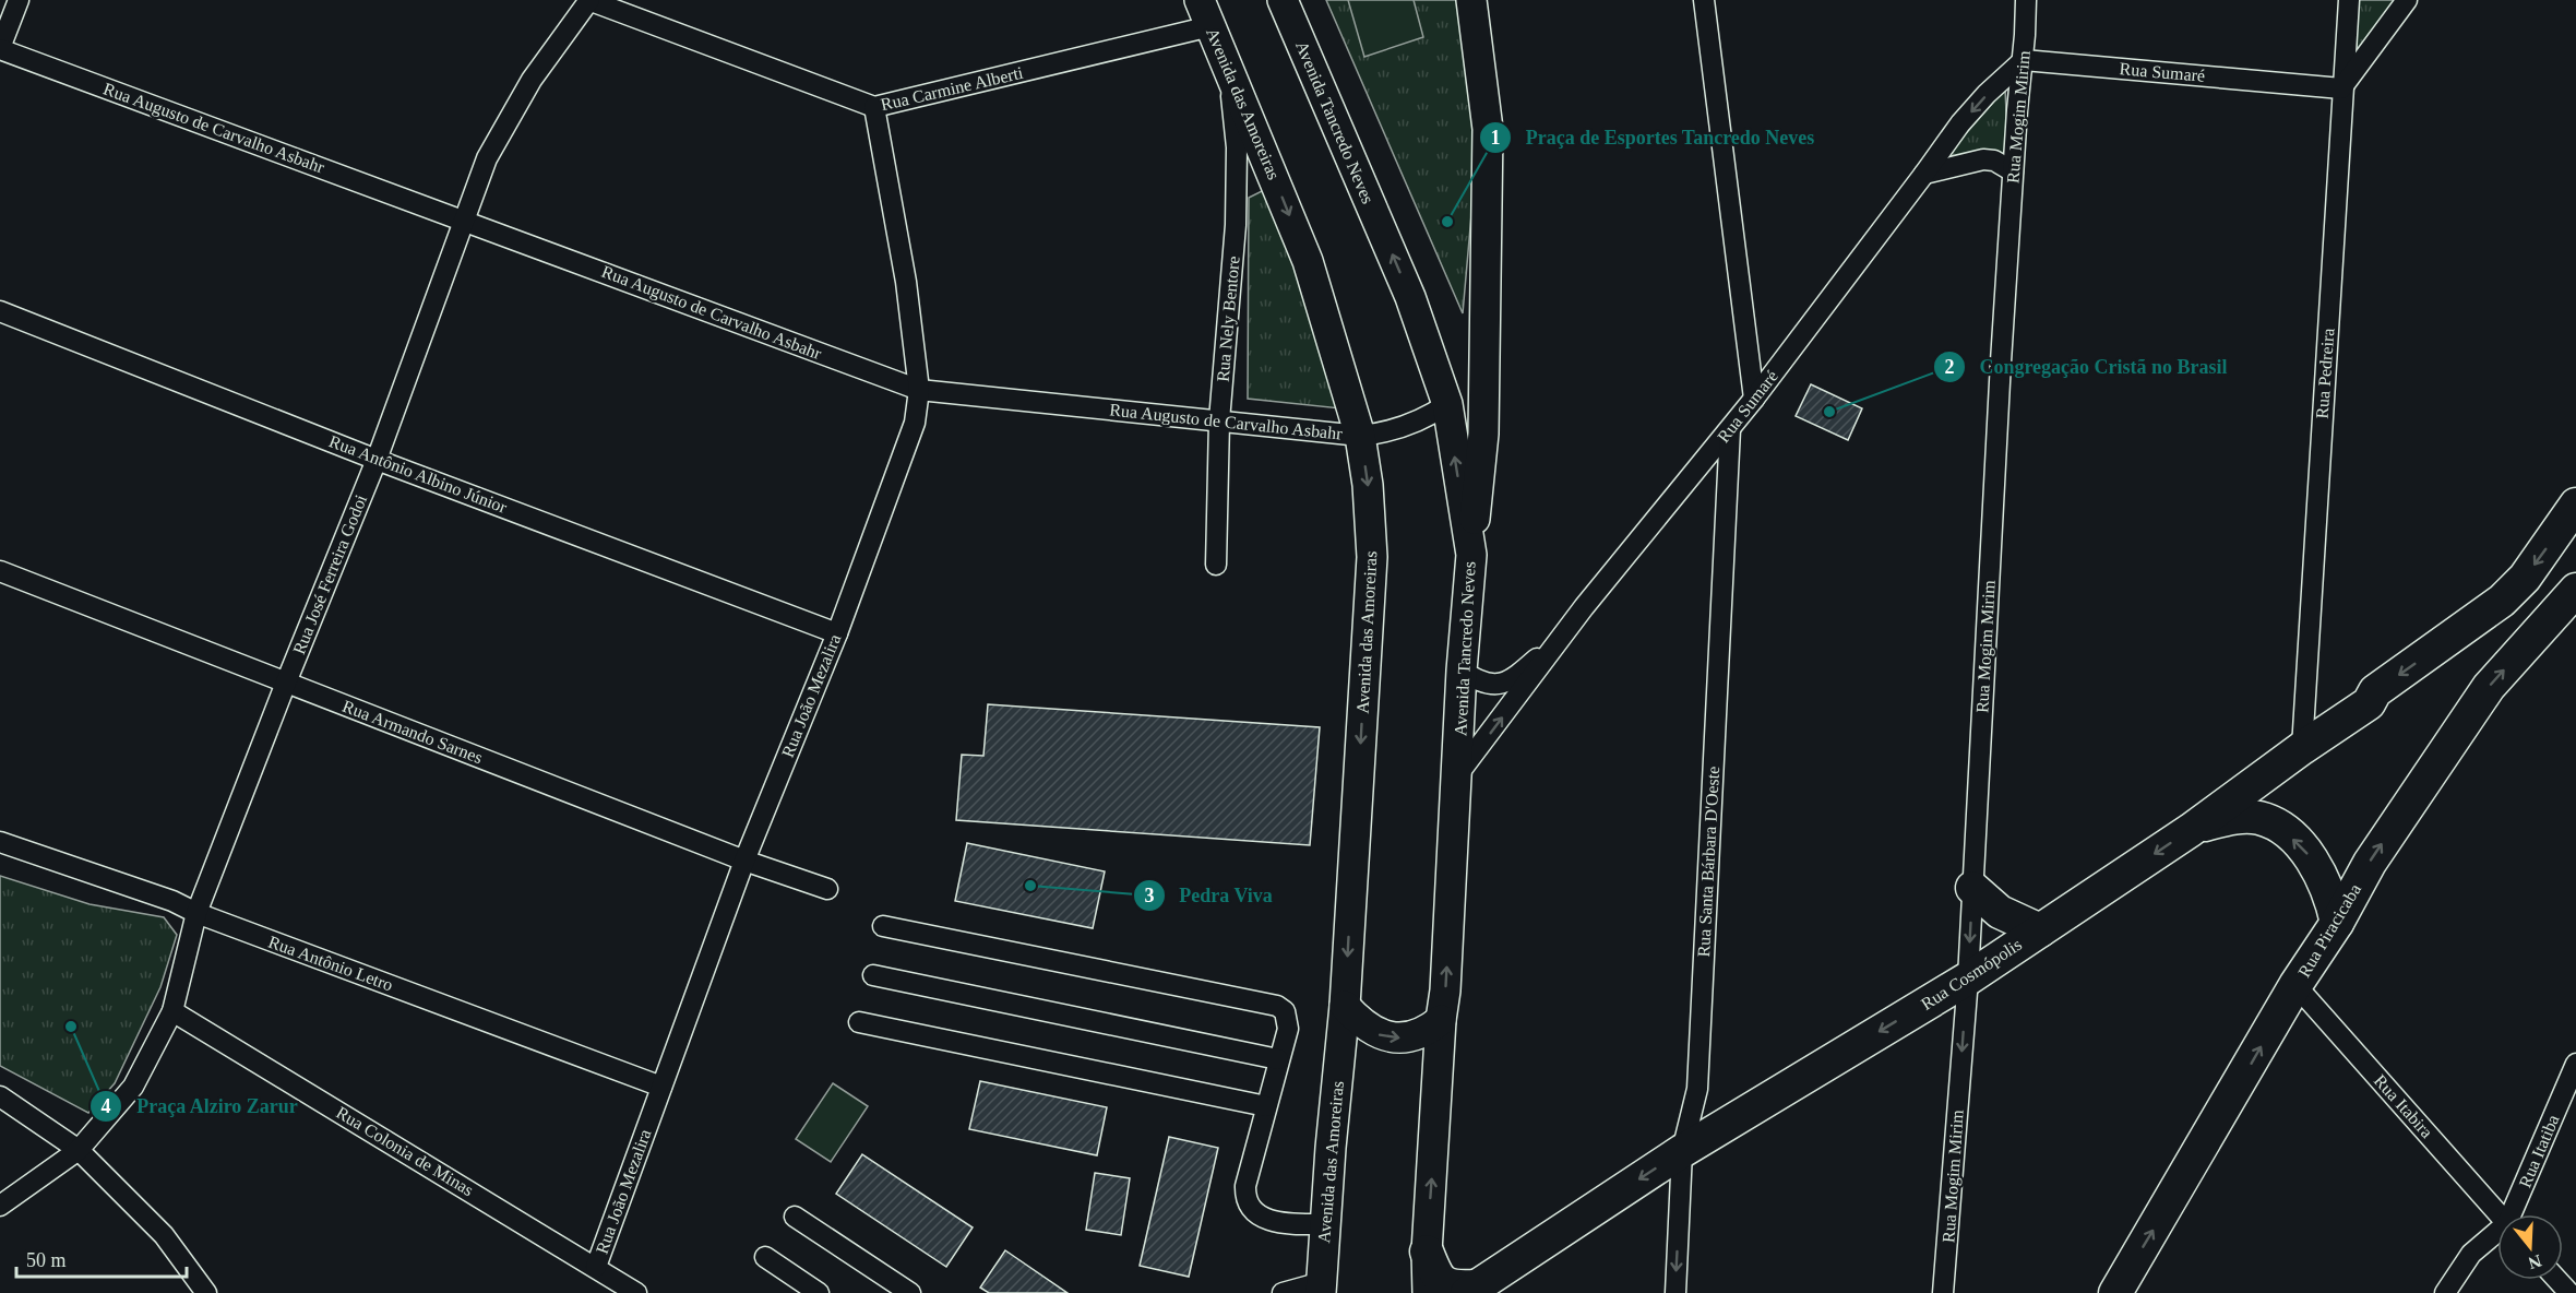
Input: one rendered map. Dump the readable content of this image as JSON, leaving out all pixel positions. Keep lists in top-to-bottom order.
{
  "streets": {
    "main road": [
      "Avenida das Amoreiras",
      "Avenida Tancredo Neves",
      "Rua Piracicaba",
      "Rua Cosmópolis"
    ],
    "street": [
      "Rua Sumaré",
      "Rua Carmine Alberti",
      "Rua Mogim Mirim",
      "Rua Augusto de Carvalho Asbahr",
      "Rua Nely Bentore",
      "Rua Pedreira",
      "Rua Antônio Albino Júnior",
      "Rua José Ferreira Godoi",
      "Rua João Mezalira",
      "Rua Armando Sarnes",
      "Rua Santa Bárbara D'Oeste",
      "Rua Antônio Letro",
      "Rua Itabira",
      "Rua Colonia de Minas",
      "Rua Itatiba"
    ]
  },
  "crossings": [
    ["Rua Sumaré", "Rua Mogim Mirim"],
    ["Rua Sumaré", "Avenida Tancredo Neves"],
    ["Rua Sumaré", "Rua Pedreira"],
    ["Rua Sumaré", "Rua Santa Bárbara D'Oeste"],
    ["Rua Carmine Alberti", "Avenida das Amoreiras"],
    ["Rua Carmine Alberti", "Rua José Ferreira Godoi"],
    ["Rua Carmine Alberti", "Rua João Mezalira"],
    ["Avenida das Amoreiras", "Rua Augusto de Carvalho Asbahr"],
    ["Avenida das Amoreiras", "Rua Nely Bentore"],
    ["Rua Mogim Mirim", "Rua Cosmópolis"],
    ["Avenida Tancredo Neves", "Rua Augusto de Carvalho Asbahr"],
    ["Rua Augusto de Carvalho Asbahr", "Rua Nely Bentore"],
    ["Rua Augusto de Carvalho Asbahr", "Rua José Ferreira Godoi"],
    ["Rua Augusto de Carvalho Asbahr", "Rua João Mezalira"],
    ["Rua Pedreira", "Rua Cosmópolis"],
    ["Rua Antônio Albino Júnior", "Rua José Ferreira Godoi"],
    ["Rua Antônio Albino Júnior", "Rua João Mezalira"],
    ["Rua José Ferreira Godoi", "Rua Armando Sarnes"],
    ["Rua José Ferreira Godoi", "Rua Antônio Letro"],
    ["Rua José Ferreira Godoi", "Rua Colonia de Minas"],
    ["Rua João Mezalira", "Rua Armando Sarnes"],
    ["Rua João Mezalira", "Rua Antônio Letro"],
    ["Rua João Mezalira", "Rua Colonia de Minas"],
    ["Rua Santa Bárbara D'Oeste", "Rua Cosmópolis"],
    ["Rua Piracicaba", "Rua Itabira"]
  ],
  "one_way": ["Rua Piracicaba", "Rua Cosmópolis"],
  "places": [
    "Praça de Esportes Tancredo Neves",
    "Congregação Cristã no Brasil",
    "Pedra Viva",
    "Praça Alziro Zarur"
  ],
  "scale_bar": "50 m",
  "north": "bottom"
}
